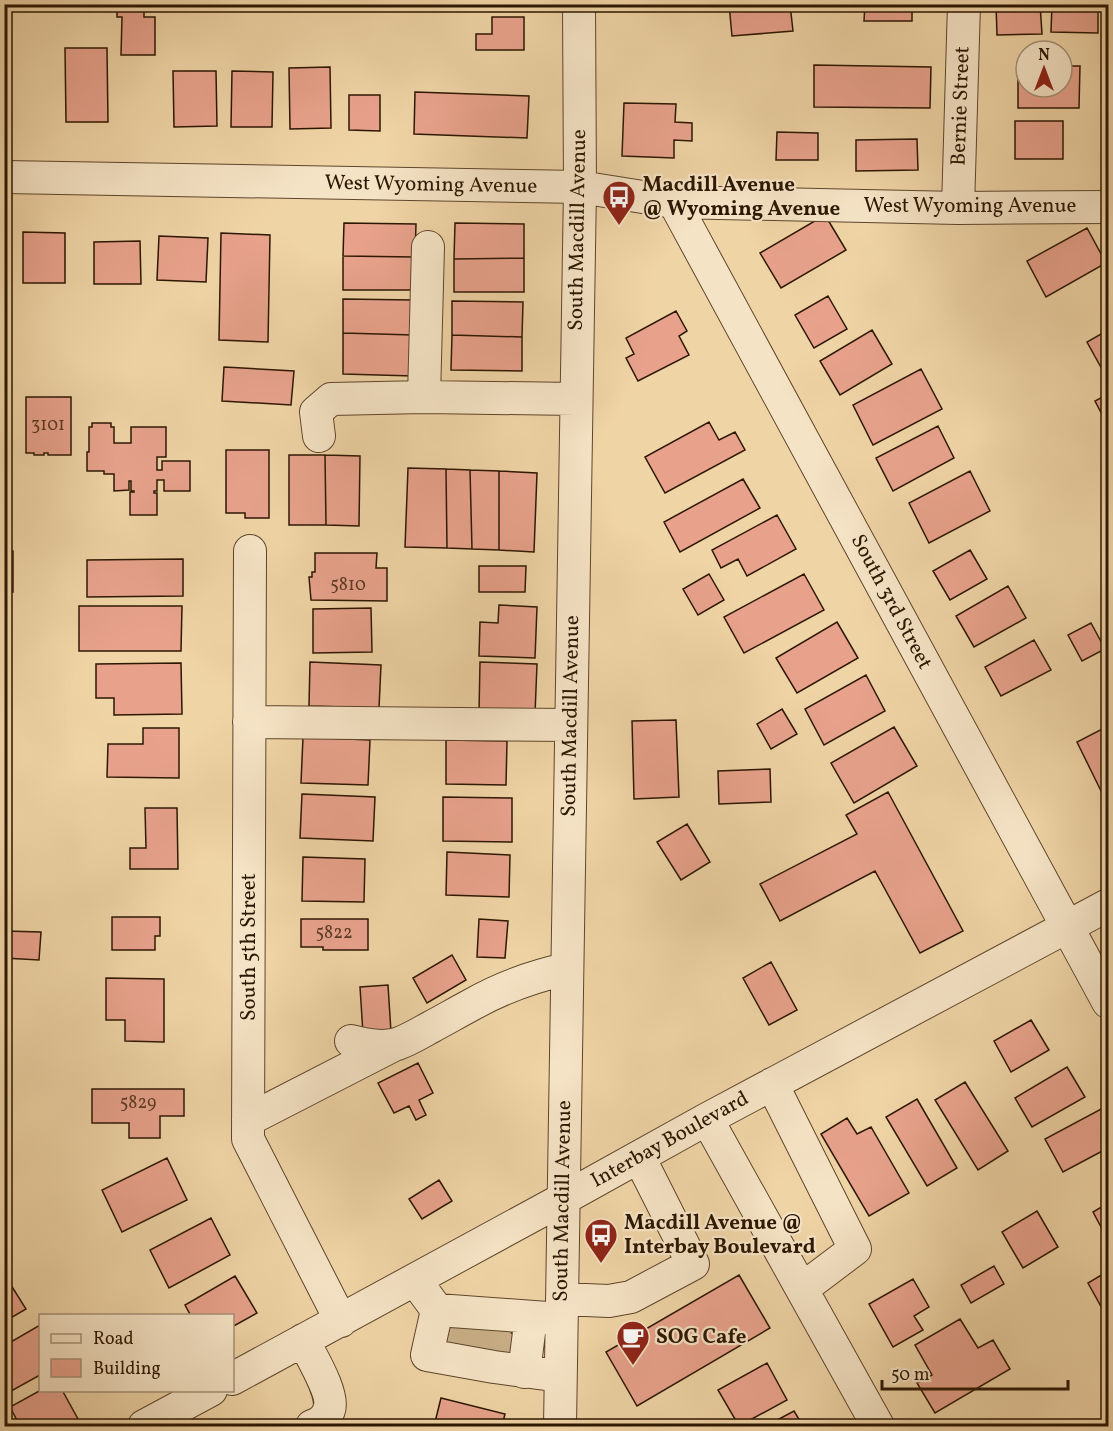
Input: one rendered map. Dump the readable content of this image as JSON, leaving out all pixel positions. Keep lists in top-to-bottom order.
{
  "streets": {
    "street": [
      "Bernie Street",
      "West Wyoming Avenue",
      "South Macdill Avenue",
      "South 3rd Street",
      "South 5th Street",
      "Interbay Boulevard"
    ]
  },
  "crossings": [
    ["Bernie Street", "West Wyoming Avenue"],
    ["West Wyoming Avenue", "South Macdill Avenue"],
    ["West Wyoming Avenue", "South 3rd Street"],
    ["South Macdill Avenue", "Interbay Boulevard"],
    ["South 3rd Street", "Interbay Boulevard"],
    ["South 5th Street", "Interbay Boulevard"]
  ],
  "places": {
    "bus stop": ["Macdill Avenue @ Wyoming Avenue", "Macdill Avenue @ Interbay Boulevard"],
    "cafe": ["SOG Cafe"]
  },
  "house_numbers": [
    "3101",
    "5810",
    "5822",
    "5829"
  ],
  "legend": ["Road", "Building"],
  "scale_bar": "50 m",
  "north": "top"
}
